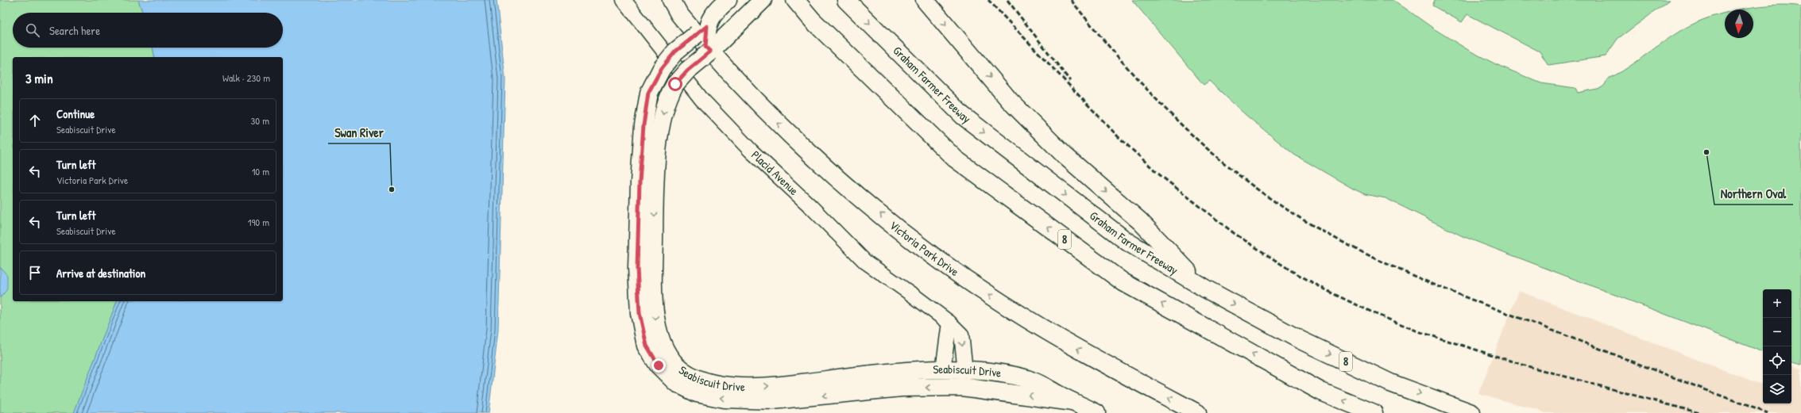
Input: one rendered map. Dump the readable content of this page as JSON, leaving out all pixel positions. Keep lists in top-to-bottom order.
{
  "streets": {
    "main road": [
      "Graham Farmer Freeway",
      "8",
      "Victoria Park Drive",
      "Seabiscuit Drive"
    ],
    "street": ["Placid Avenue"]
  },
  "crossings": [
    ["Placid Avenue", "Seabiscuit Drive"],
    ["Victoria Park Drive", "Seabiscuit Drive"]
  ],
  "places": ["Northern Oval", "Swan River"],
  "north": "bottom",
  "page": {
    "search": "Search here",
    "heading": ["3 min", "Walk · 230 m"],
    "list": [
      ["Continue", "Seabiscuit Drive", "30 m"],
      ["Turn left", "Victoria Park Drive", "10 m"],
      ["Turn left", "Seabiscuit Drive", "190 m"],
      "Arrive at destination"
    ],
    "map_buttons": ["+", "−"]
  }
}
